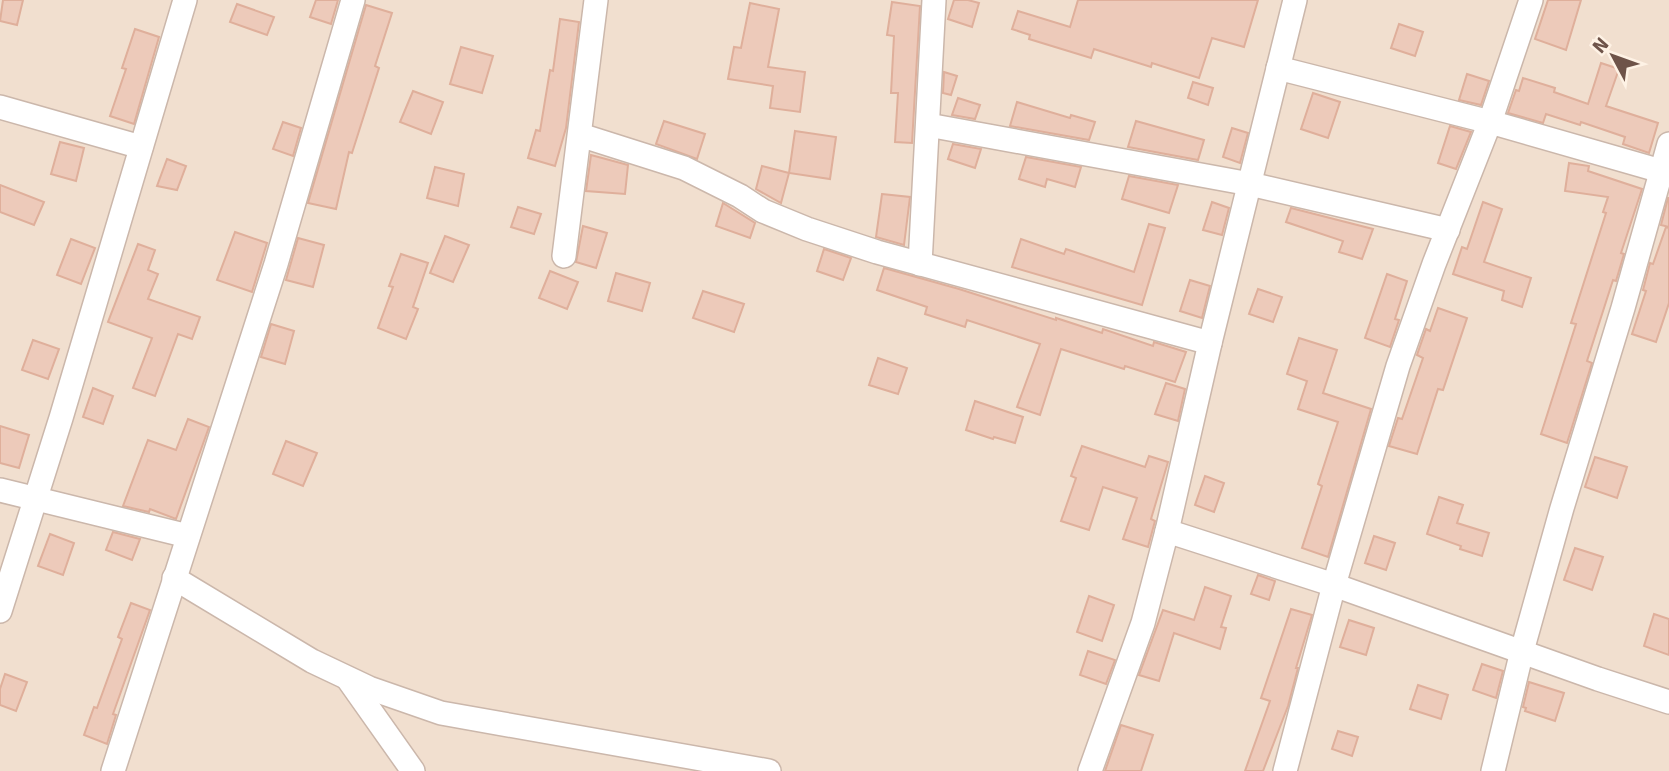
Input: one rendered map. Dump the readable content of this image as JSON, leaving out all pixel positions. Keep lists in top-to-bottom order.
{
  "north": "top left"
}
